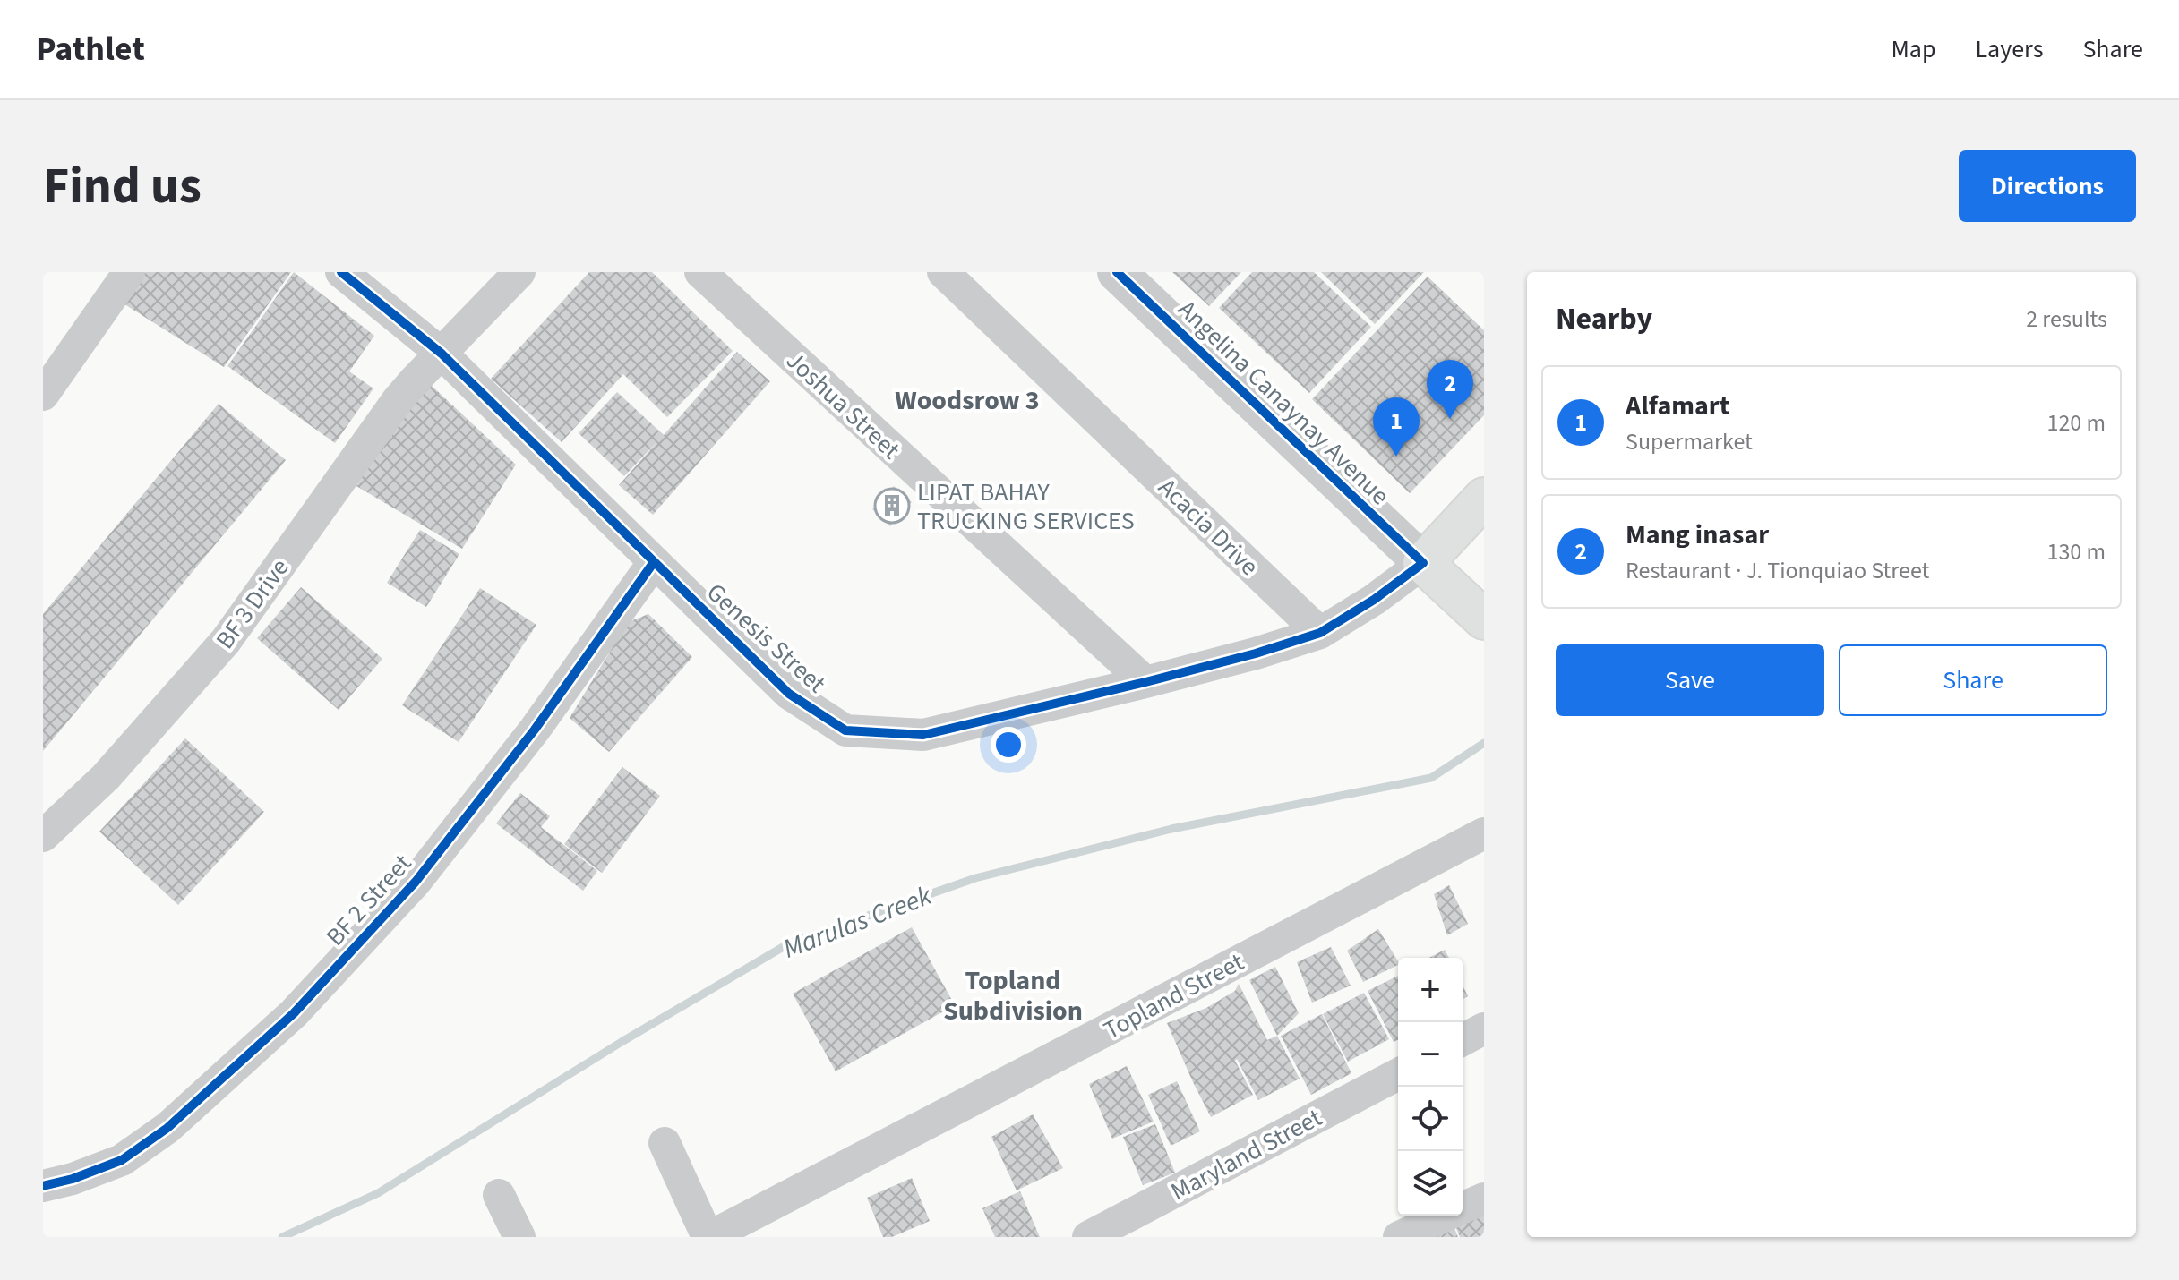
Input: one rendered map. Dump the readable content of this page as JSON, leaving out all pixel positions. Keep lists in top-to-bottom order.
{
  "streets": {
    "main road": ["Angelina Canaynay Avenue"],
    "street": [
      "Joshua Street",
      "Acacia Drive",
      "BF 3 Drive",
      "Genesis Street",
      "BF 2 Street",
      "Topland Street",
      "Maryland Street"
    ]
  },
  "crossings": [
    ["Angelina Canaynay Avenue", "Genesis Street"],
    ["Joshua Street", "Genesis Street"],
    ["Acacia Drive", "Genesis Street"],
    ["BF 3 Drive", "Genesis Street"],
    ["Genesis Street", "BF 2 Street"]
  ],
  "districts": ["Woodsrow 3", "Topland Subdivision"],
  "water": ["Marulas Creek"],
  "places": {
    "building": ["LIPAT BAHAY TRUCKING SERVICES"]
  },
  "page": {
    "header": "Pathlet",
    "nav": ["Map", "Layers", "Share"],
    "buttons": [
      "Directions",
      ["Save", "Share"]
    ],
    "title": "Find us",
    "heading": ["Nearby", "2 results"],
    "pins": ["2", "1"],
    "list": [
      {
        "mark": "1",
        "name": "Alfamart",
        "note": "Supermarket",
        "value": "120 m"
      },
      {
        "mark": "2",
        "name": "Mang inasar",
        "note": "Restaurant · J. Tionquiao Street",
        "value": "130 m"
      }
    ],
    "map_buttons": ["+", "−"]
  }
}
